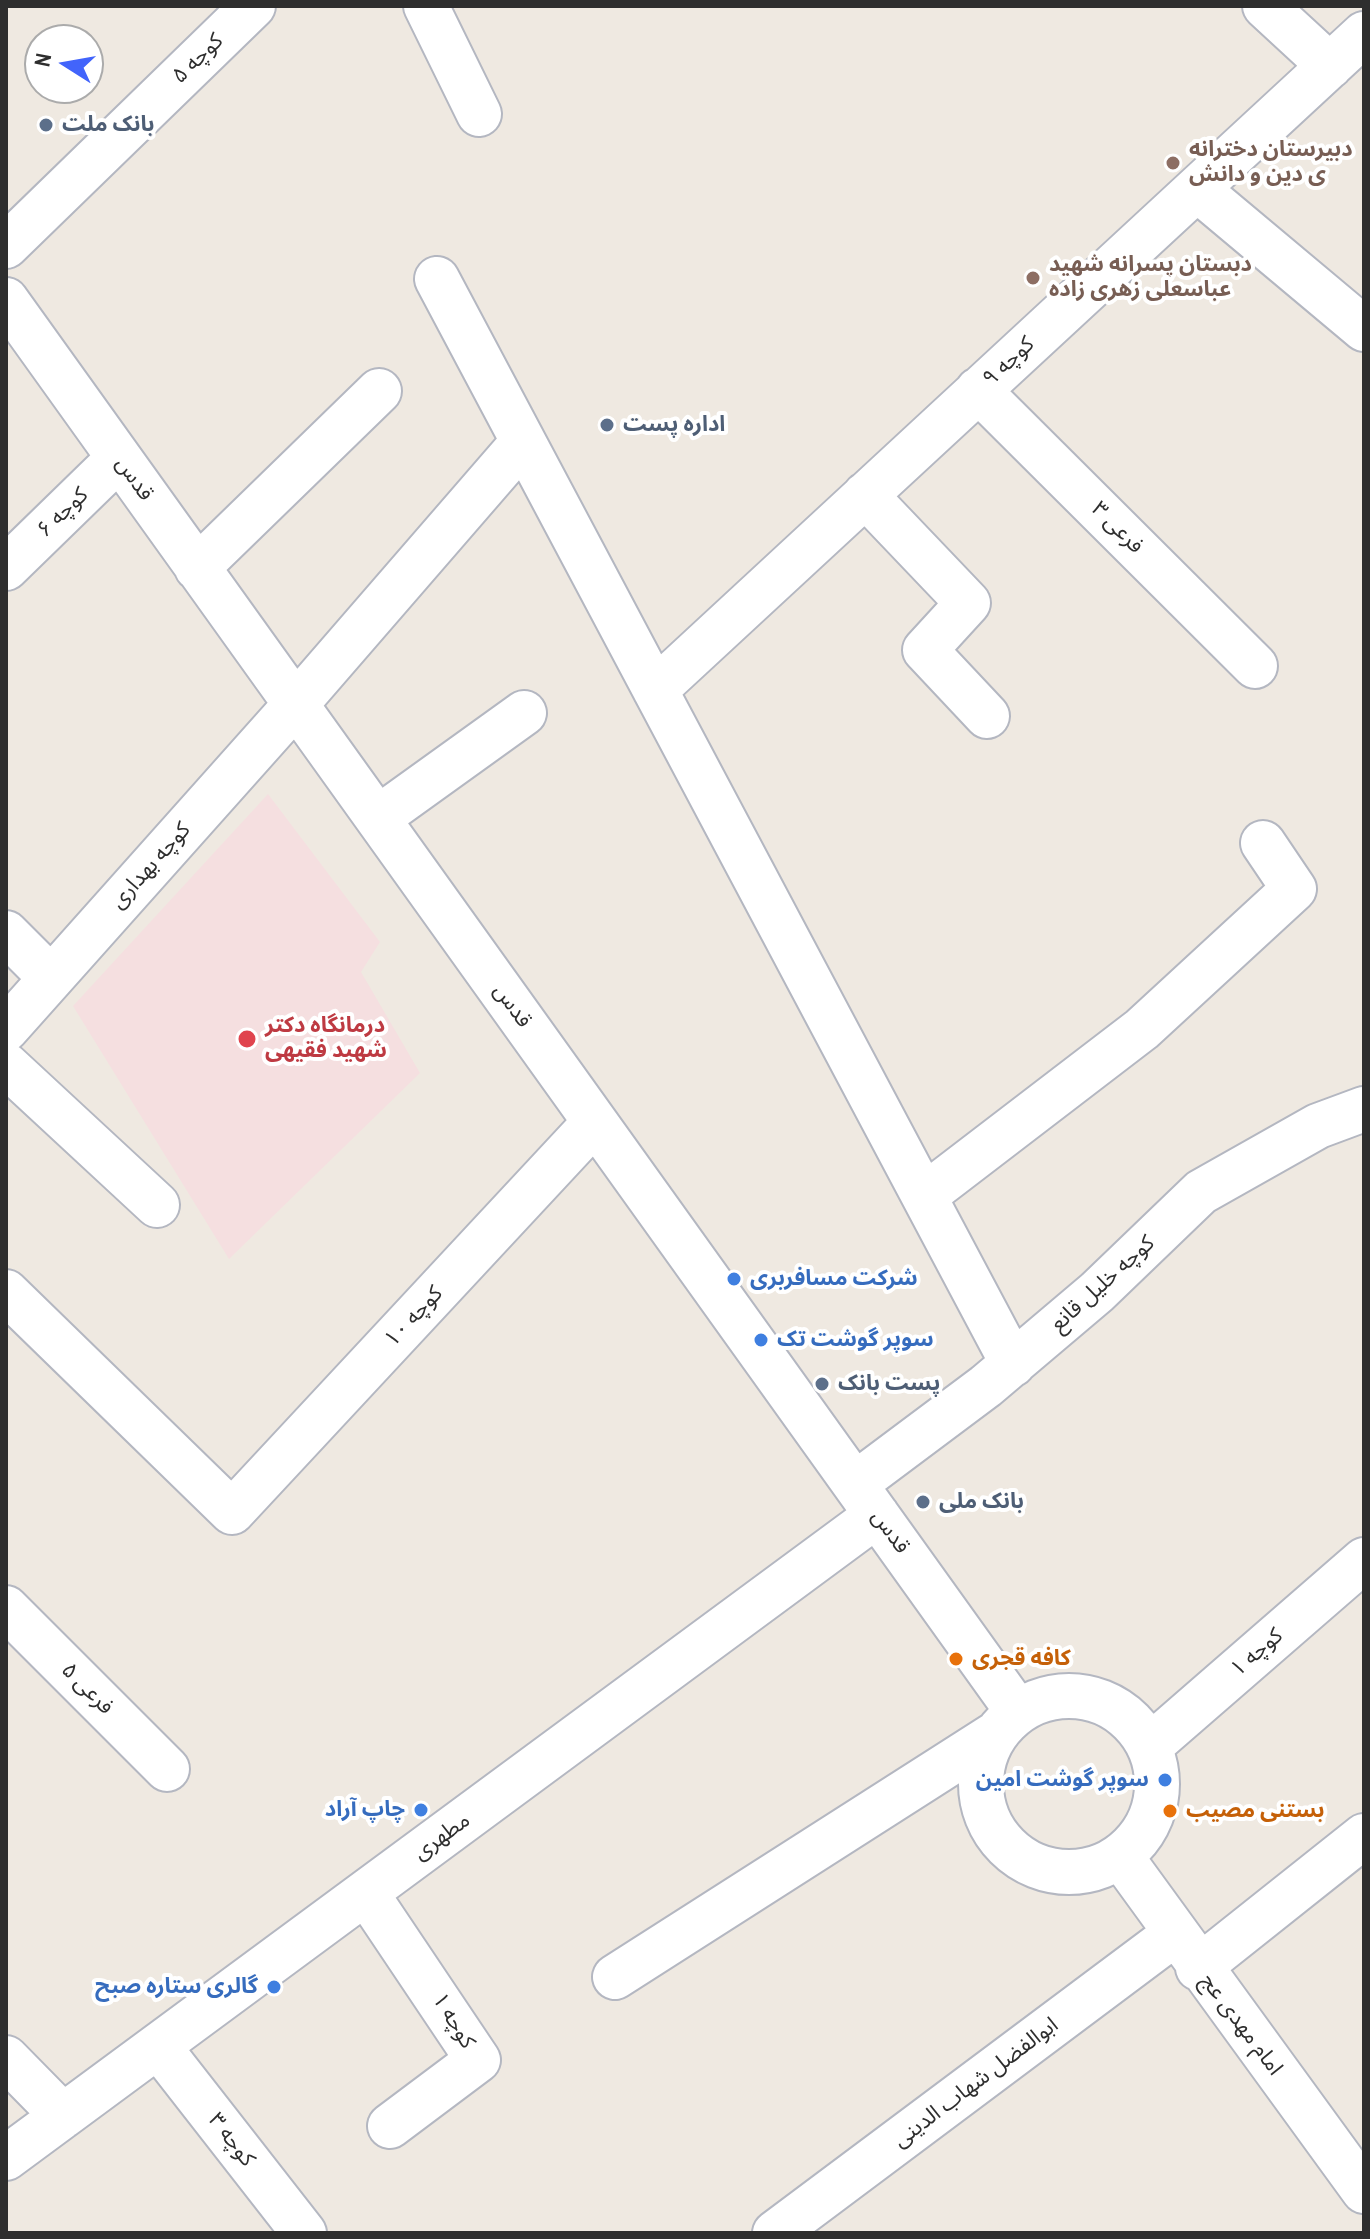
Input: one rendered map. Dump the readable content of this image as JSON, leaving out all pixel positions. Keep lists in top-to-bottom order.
{
  "streets": {
    "street": [
      "کوچه ۵",
      "کوچه ۹",
      "قدس",
      "کوچه ۶",
      "فرعی ۳",
      "کوچه بهداری",
      "کوچه خلیل قانع",
      "کوچه ۱۰",
      "کوچه ۱",
      "فرعی ۵",
      "مطهری",
      "امام مهدی عج",
      "ابوالفضل شهاب الدینی",
      "کوچه ۳"
    ]
  },
  "crossings": [
    ["کوچه ۹", "فرعی ۳"],
    ["قدس", "کوچه ۶"],
    ["قدس", "کوچه بهداری"],
    ["قدس", "کوچه خلیل قانع"],
    ["قدس", "کوچه ۱۰"],
    ["قدس", "کوچه ۱"],
    ["قدس", "مطهری"],
    ["قدس", "امام مهدی عج"],
    ["کوچه خلیل قانع", "مطهری"],
    ["کوچه ۱", "مطهری"],
    ["کوچه ۱", "امام مهدی عج"],
    ["مطهری", "کوچه ۳"],
    ["امام مهدی عج", "ابوالفضل شهاب الدینی"]
  ],
  "places": [
    "بانک ملت",
    "دبیرستان دخترانه ی دین و دانش",
    "دبستان پسرانه شهید عباسعلی زهری زاده",
    "اداره پست",
    "درمانگاه دکتر شهید فقیهی",
    "شرکت مسافربری",
    "سوپر گوشت تک",
    "پست بانک",
    "بانک ملی",
    "کافه قجری",
    "سوپر گوشت امین",
    "چاپ آراد",
    "بستنی مصیب",
    "گالری ستاره صبح"
  ],
  "north": "left"
}
